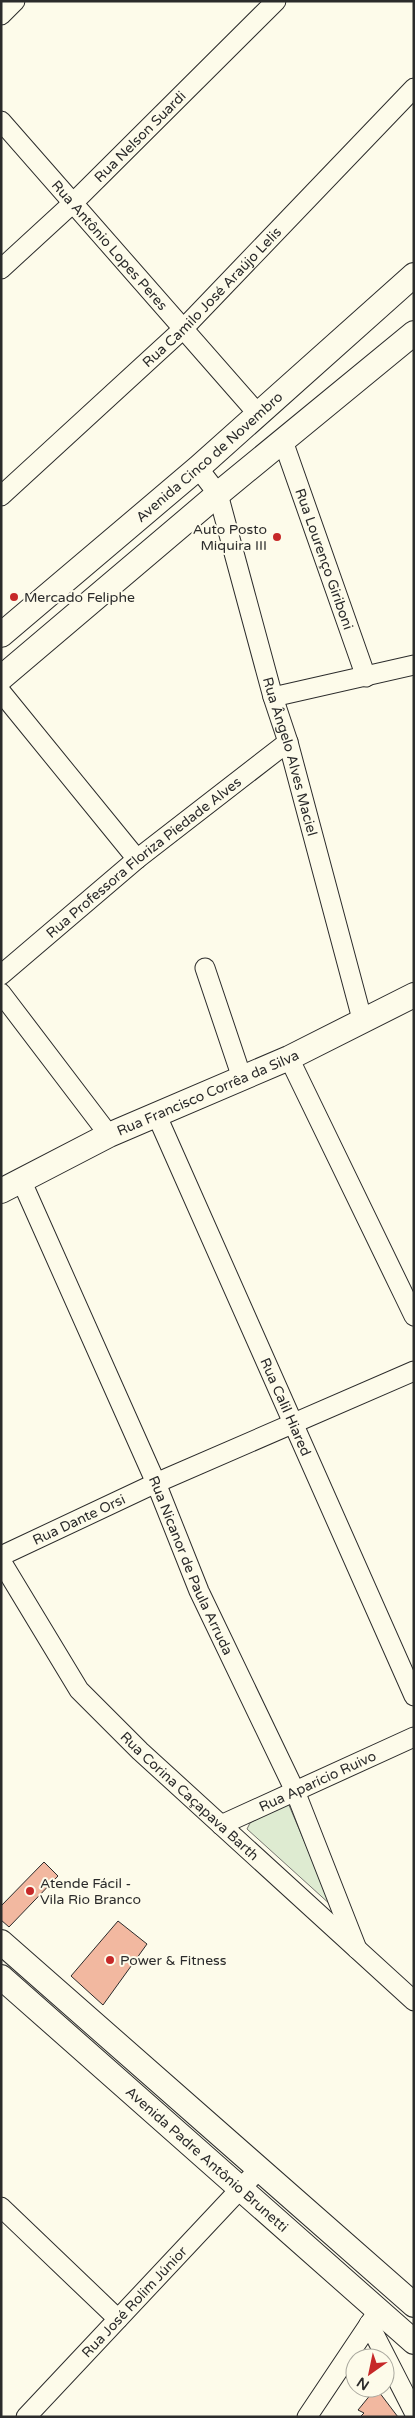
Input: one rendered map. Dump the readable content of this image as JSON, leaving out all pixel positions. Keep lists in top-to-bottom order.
{
  "streets": {
    "main road": ["Avenida Cinco de Novembro", "Rua Francisco Corrêa da Silva", "Avenida Padre Antônio Brunetti"],
    "street": [
      "Rua Nelson Suardi",
      "Rua Antônio Lopes Peres",
      "Rua Camilo José Araújo Lelis",
      "Rua Lourenço Giriboni",
      "Rua Ângelo Alves Maciel",
      "Rua Professora Floriza Piedade Alves",
      "Rua Calil Hiared",
      "Rua Dante Orsi",
      "Rua Nicanor de Paula Arruda",
      "Rua Aparício Ruivo",
      "Rua Corina Caçapava Barth",
      "Rua José Rolim Júnior"
    ]
  },
  "crossings": [
    ["Rua Nelson Suardi", "Rua Antônio Lopes Peres"],
    ["Rua Antônio Lopes Peres", "Rua Camilo José Araújo Lelis"],
    ["Rua Antônio Lopes Peres", "Avenida Cinco de Novembro"],
    ["Rua Ângelo Alves Maciel", "Rua Professora Floriza Piedade Alves"],
    ["Rua Ângelo Alves Maciel", "Rua Francisco Corrêa da Silva"],
    ["Rua Francisco Corrêa da Silva", "Rua Calil Hiared"],
    ["Rua Francisco Corrêa da Silva", "Rua Nicanor de Paula Arruda"],
    ["Rua Calil Hiared", "Rua Dante Orsi"],
    ["Rua Dante Orsi", "Rua Nicanor de Paula Arruda"],
    ["Rua Nicanor de Paula Arruda", "Rua Aparício Ruivo"],
    ["Rua Nicanor de Paula Arruda", "Rua Corina Caçapava Barth"],
    ["Rua Aparício Ruivo", "Rua Corina Caçapava Barth"],
    ["Avenida Padre Antônio Brunetti", "Rua José Rolim Júnior"]
  ],
  "places": [
    "Auto Posto Miquira III",
    "Mercado Feliphe",
    "Atende Fácil - Vila Rio Branco",
    "Power & Fitness"
  ],
  "north": "bottom left"
}
